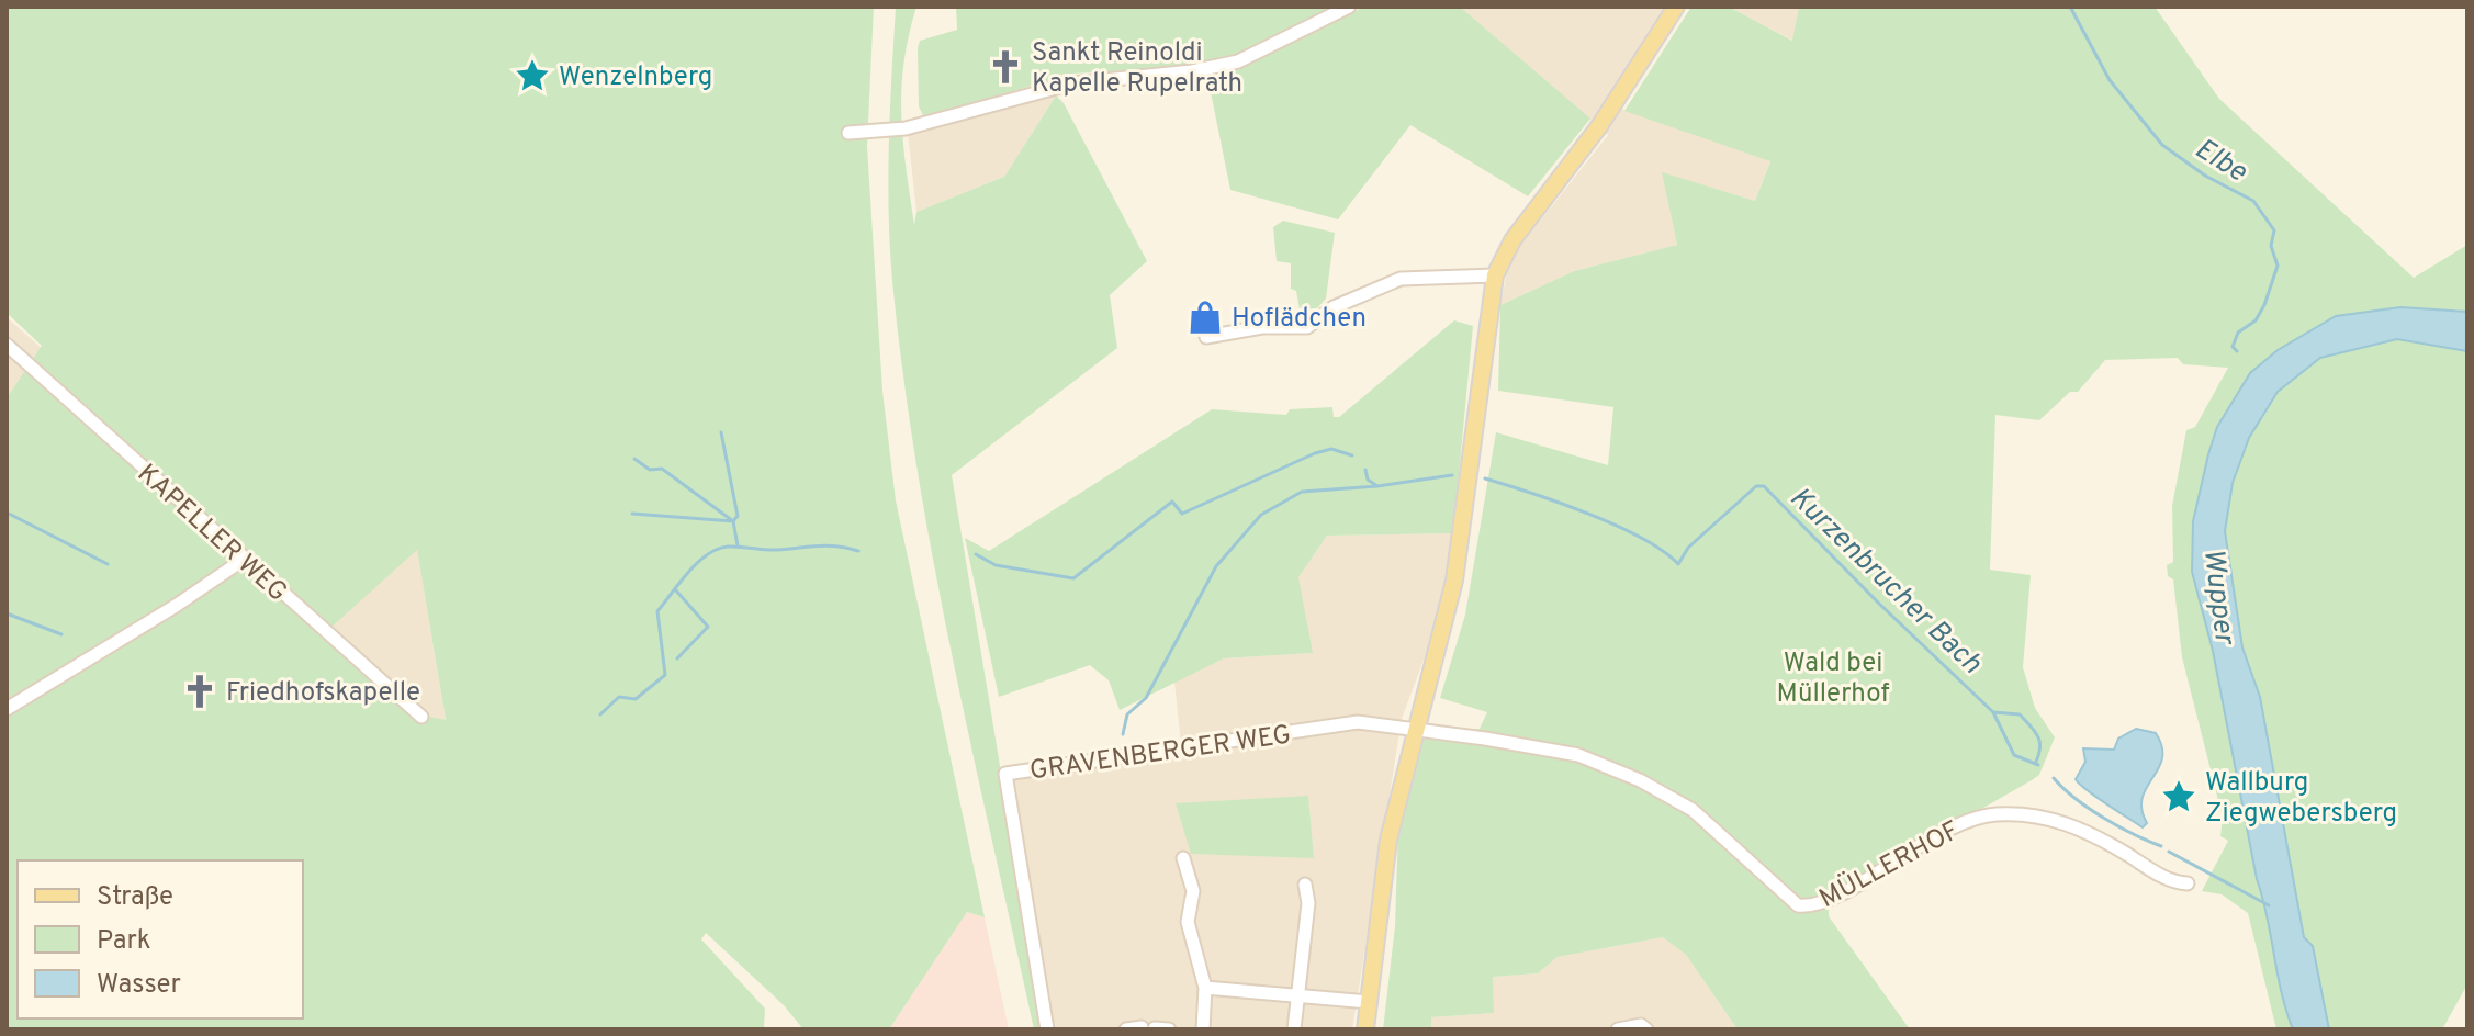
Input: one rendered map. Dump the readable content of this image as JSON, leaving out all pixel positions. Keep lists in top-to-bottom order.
{
  "streets": {
    "street": ["KAPELLER WEG", "GRAVENBERGER WEG", "MÜLLERHOF"]
  },
  "crossings": [
    ["GRAVENBERGER WEG", "MÜLLERHOF"]
  ],
  "water": ["Elbe", "Kurzenbrucher Bach", "Wupper"],
  "parks": ["Wald bei Müllerhof"],
  "places": {
    "church": ["Sankt Reinoldi Kapelle Rupelrath", "Friedhofskapelle"],
    "place": ["Wenzelnberg", "Wallburg Ziegwebersberg"],
    "shop": ["Hoflädchen"]
  },
  "legend": ["Straße", "Park", "Wasser"]
}
